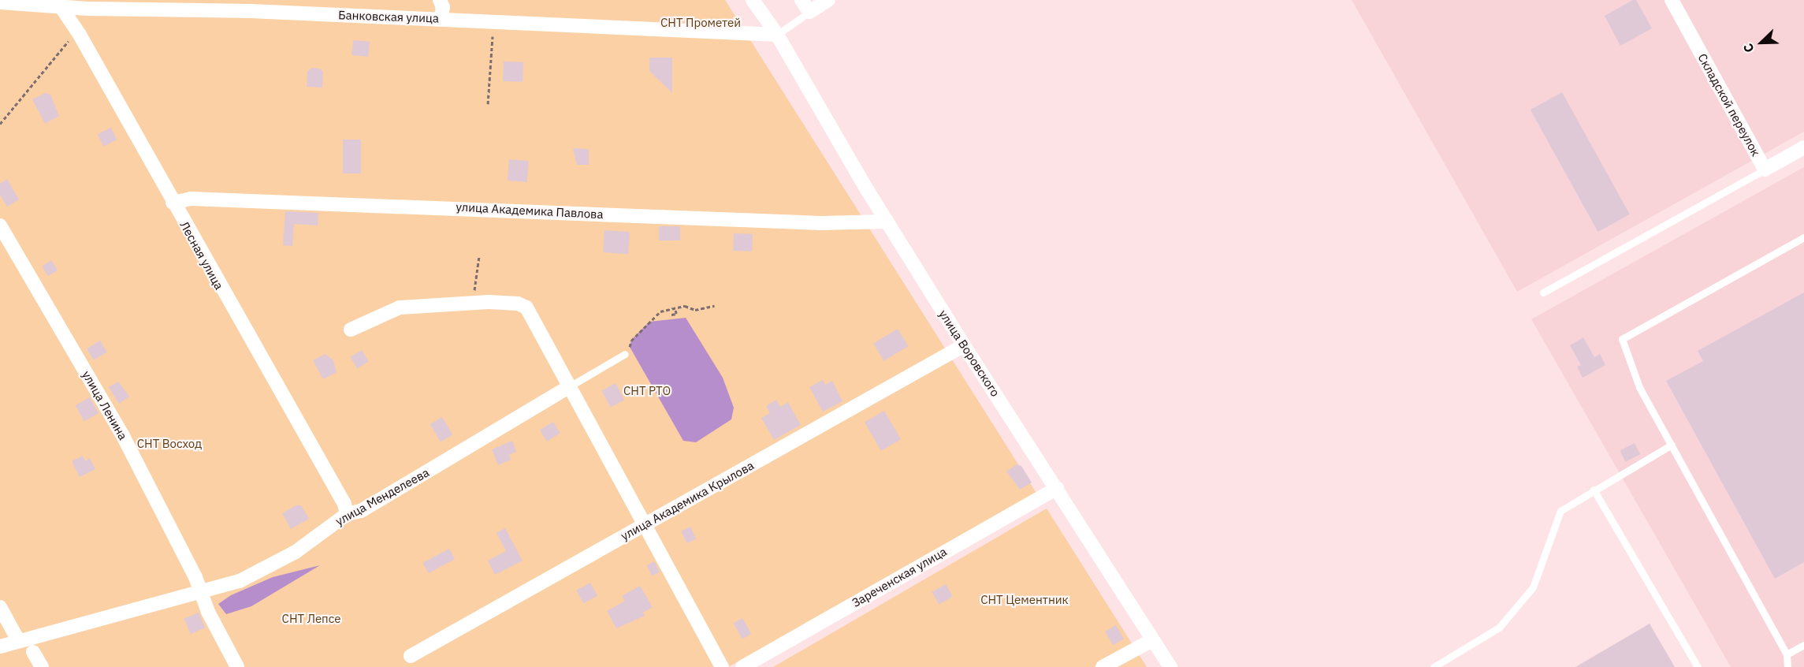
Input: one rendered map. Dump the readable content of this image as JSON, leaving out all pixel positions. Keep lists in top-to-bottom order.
{
  "streets": {
    "street": [
      "Банковская улица",
      "Складской переулок",
      "улица Академика Павлова",
      "Лесная улица",
      "улица Воровского",
      "улица Ленина",
      "улица Менделеева",
      "улица Академика Крылова",
      "Зареченская улица"
    ]
  },
  "crossings": [
    ["Банковская улица", "Лесная улица"],
    ["Банковская улица", "улица Воровского"],
    ["улица Академика Павлова", "Лесная улица"],
    ["улица Академика Павлова", "улица Воровского"],
    ["Лесная улица", "улица Менделеева"],
    ["улица Воровского", "улица Академика Крылова"],
    ["улица Воровского", "Зареченская улица"],
    ["улица Ленина", "улица Менделеева"]
  ],
  "parks": [
    "СНТ Прометей",
    "СНТ РТО",
    "СНТ Восход",
    "СНТ Цементник",
    "СНТ Лепсе"
  ],
  "north": "bottom left"
}
